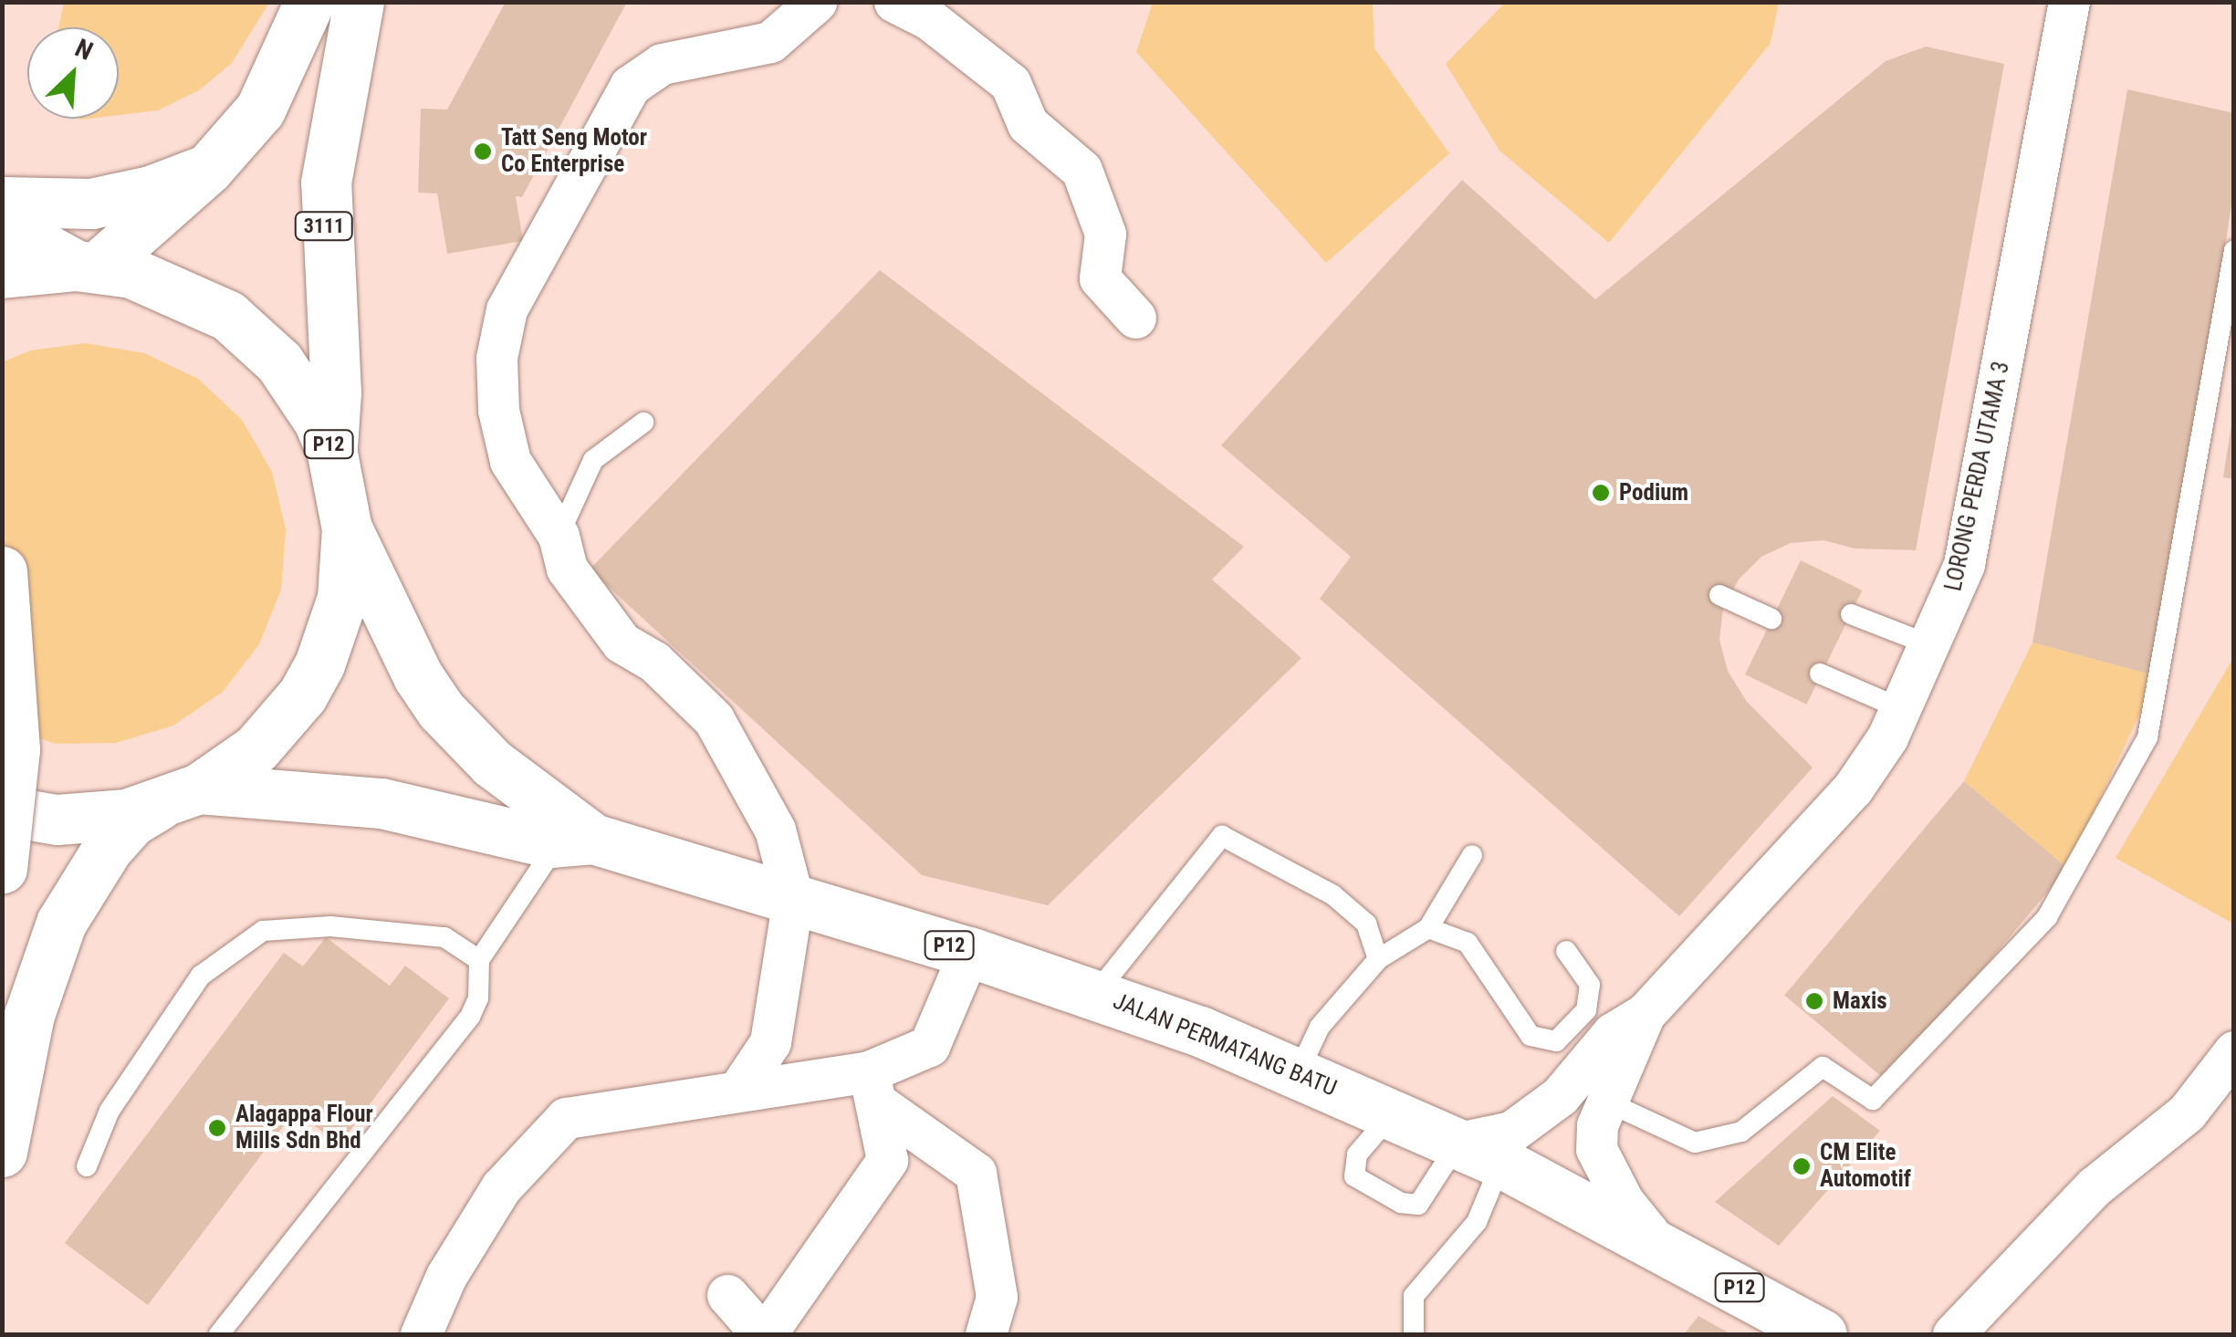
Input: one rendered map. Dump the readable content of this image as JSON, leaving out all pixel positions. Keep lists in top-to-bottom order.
{
  "streets": {
    "main road": ["3111", "P12", "JALAN PERMATANG BATU"],
    "street": ["LORONG PERDA UTAMA 3"]
  },
  "crossings": [
    ["3111", "P12"],
    ["P12", "JALAN PERMATANG BATU"],
    ["LORONG PERDA UTAMA 3", "JALAN PERMATANG BATU"]
  ],
  "places": [
    "Tatt Seng Motor Co Enterprise",
    "Podium",
    "Maxis",
    "Alagappa Flour Mills Sdn Bhd",
    "CM Elite Automotif"
  ],
  "north": "top right"
}
